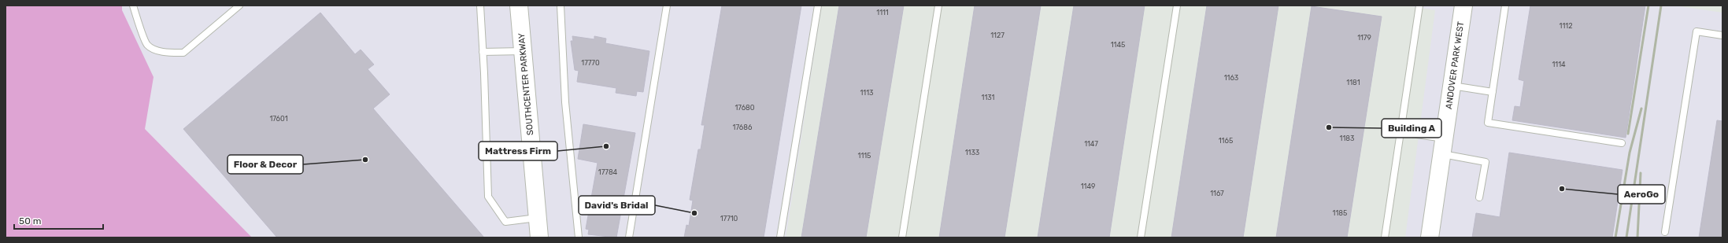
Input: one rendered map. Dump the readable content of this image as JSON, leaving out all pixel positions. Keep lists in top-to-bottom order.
{
  "streets": {
    "main road": ["ANDOVER PARK WEST", "SOUTHCENTER PARKWAY"]
  },
  "places": [
    "Building A",
    "Mattress Firm",
    "Floor & Decor",
    "AeroGo",
    "David's Bridal"
  ],
  "house_numbers": [
    "1111",
    "1112",
    "1127",
    "1179",
    "1145",
    "17770",
    "1114",
    "1163",
    "1181",
    "1113",
    "1131",
    "17680",
    "17601",
    "17686",
    "1183",
    "1165",
    "1147",
    "1133",
    "1115",
    "17784",
    "1149",
    "1167",
    "1185",
    "17710"
  ],
  "scale_bar": "50 m"
}
